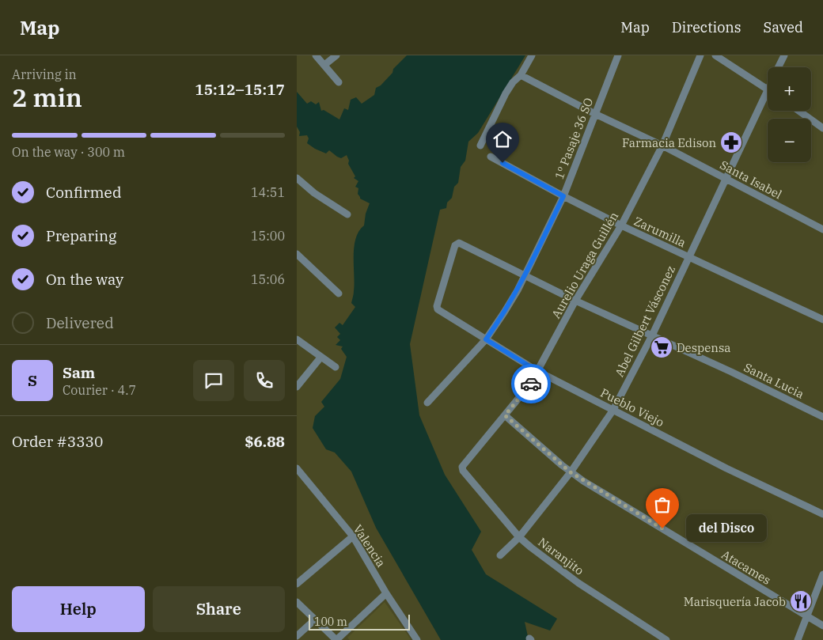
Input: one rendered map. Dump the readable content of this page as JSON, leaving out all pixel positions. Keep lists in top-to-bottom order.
{
  "streets": {
    "street": [
      "1º Pasaje 36 SO",
      "Santa Isabel",
      "Zarumilla",
      "Aurelio Uraga Guillén",
      "Abel Gilbert Vásconez",
      "Santa Lucia",
      "Pueblo Viejo",
      "Valencia",
      "Naranjito",
      "Atacames"
    ]
  },
  "crossings": [
    ["1º Pasaje 36 SO", "Santa Isabel"],
    ["1º Pasaje 36 SO", "Zarumilla"],
    ["1º Pasaje 36 SO", "Santa Lucia"],
    ["1º Pasaje 36 SO", "Pueblo Viejo"],
    ["Santa Isabel", "Aurelio Uraga Guillén"],
    ["Santa Isabel", "Abel Gilbert Vásconez"],
    ["Zarumilla", "Aurelio Uraga Guillén"],
    ["Zarumilla", "Abel Gilbert Vásconez"],
    ["Aurelio Uraga Guillén", "Santa Lucia"],
    ["Aurelio Uraga Guillén", "Pueblo Viejo"],
    ["Aurelio Uraga Guillén", "Naranjito"],
    ["Aurelio Uraga Guillén", "Atacames"],
    ["Abel Gilbert Vásconez", "Santa Lucia"],
    ["Abel Gilbert Vásconez", "Pueblo Viejo"],
    ["Abel Gilbert Vásconez", "Naranjito"],
    ["Abel Gilbert Vásconez", "Atacames"],
    ["Santa Lucia", "Pueblo Viejo"]
  ],
  "places": {
    "pharmacy": ["Farmacia Edison"],
    "supermarket": ["Despensa"],
    "other": ["del Disco"],
    "restaurant": ["Marisquería Jacob"]
  },
  "scale_bar": "100 m",
  "page": {
    "header": "Map",
    "nav": ["Map", "Directions", "Saved"],
    "heading": ["2 min", "Arriving in", "15:12–15:17"],
    "panel": [
      "Sam",
      "Courier · 4.7",
      "Order #3330",
      "$6.88"
    ],
    "map_buttons": ["+", "−"],
    "bar": "On the way · 300 m",
    "list": [
      ["Confirmed", "14:51"],
      ["Preparing", "15:00"],
      ["On the way", "15:06"],
      "Delivered"
    ],
    "round": "S",
    "bubble": "del Disco",
    "buttons": ["Help", "Share"],
    "scale": "100 m"
  }
}
